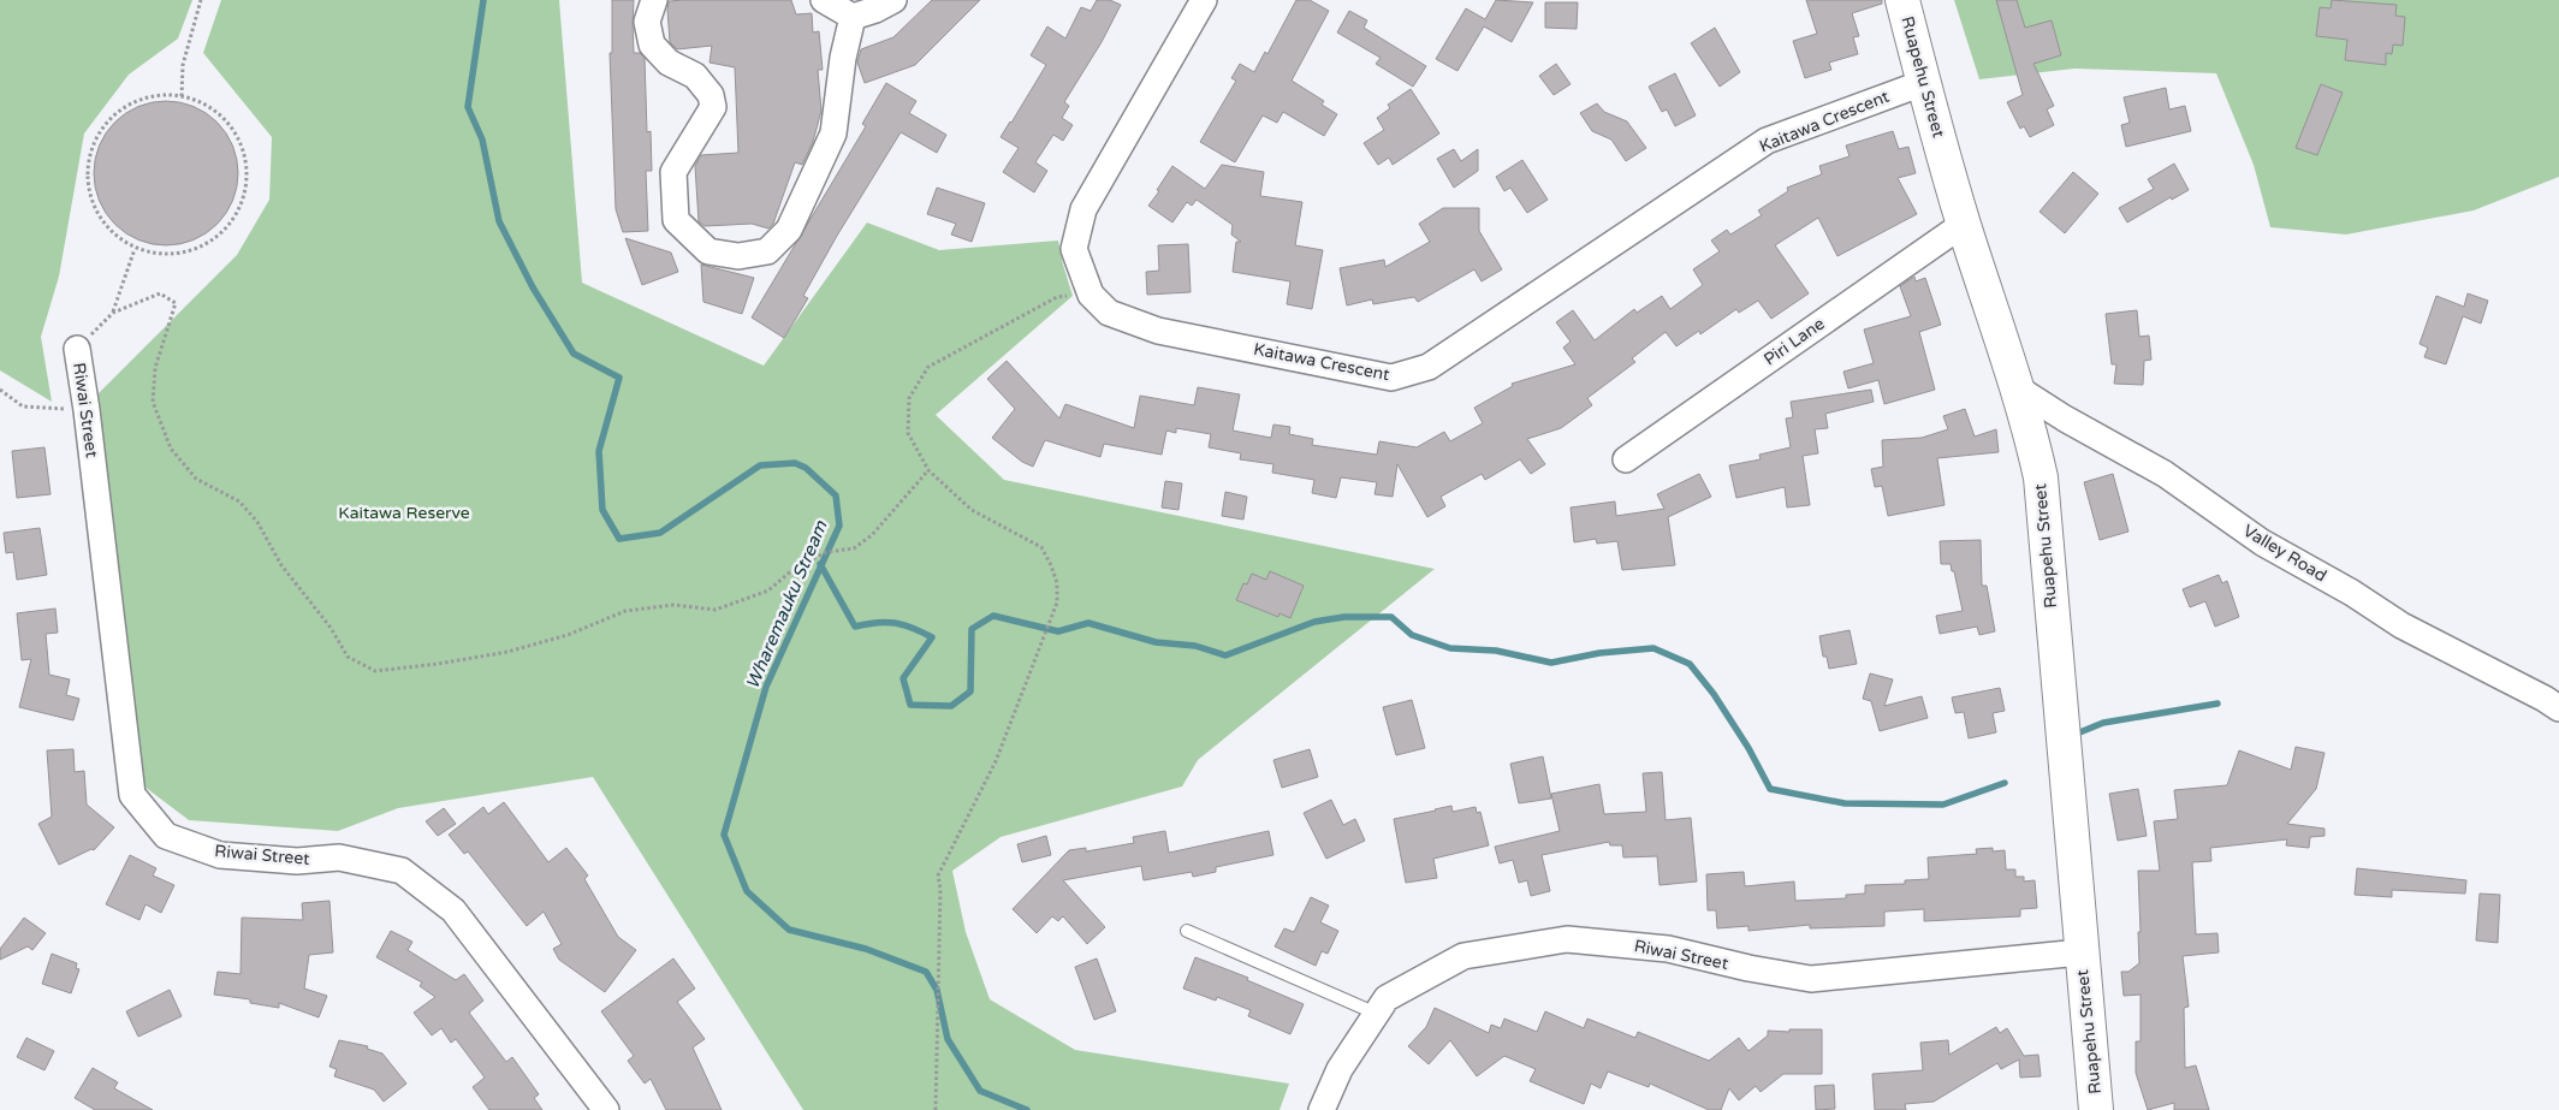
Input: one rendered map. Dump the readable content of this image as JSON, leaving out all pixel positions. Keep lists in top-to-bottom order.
{
  "streets": {
    "street": [
      "Ruapehu Street",
      "Kaitawa Crescent",
      "Piri Lane",
      "Riwai Street",
      "Valley Road"
    ]
  },
  "crossings": [
    ["Ruapehu Street", "Kaitawa Crescent"],
    ["Ruapehu Street", "Piri Lane"],
    ["Ruapehu Street", "Riwai Street"],
    ["Ruapehu Street", "Valley Road"]
  ],
  "water": ["Wharemauku Stream"],
  "parks": ["Kaitawa Reserve"]
}
